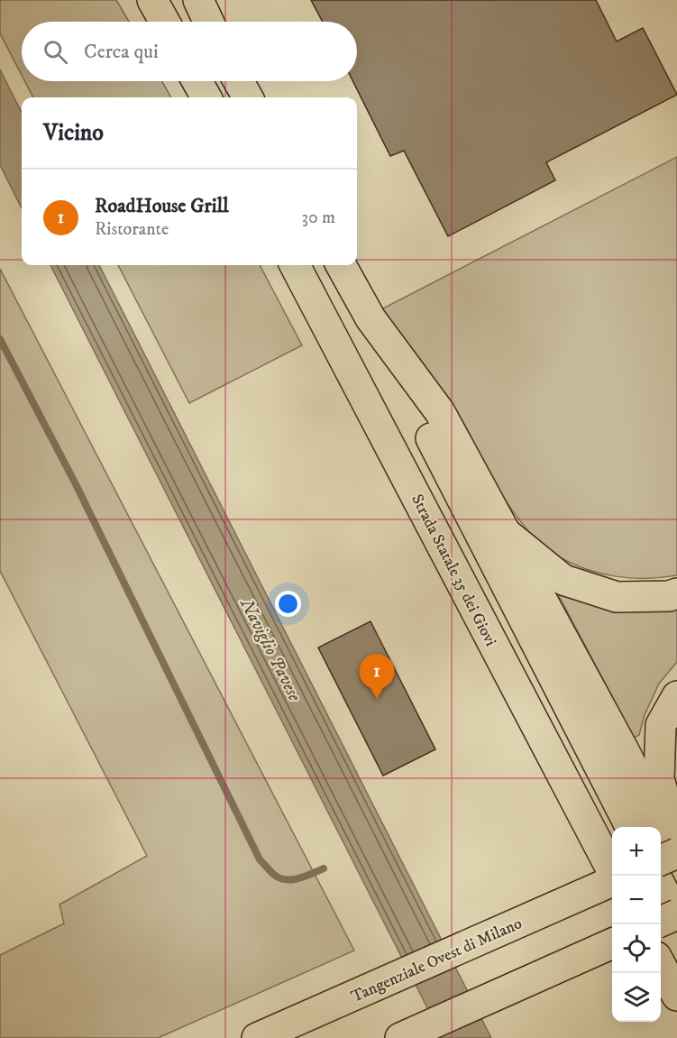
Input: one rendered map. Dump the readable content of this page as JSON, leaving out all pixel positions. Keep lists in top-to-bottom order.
{
  "streets": {
    "main road": ["Strada Statale 35 dei Giovi", "Tangenziale Ovest di Milano"]
  },
  "water": ["Naviglio Pavese"],
  "page": {
    "search": "Cerca qui",
    "heading": "Vicino",
    "list": [
      {
        "mark": "1",
        "name": "RoadHouse Grill",
        "note": "Ristorante",
        "value": "30 m"
      }
    ],
    "pins": "1",
    "map_buttons": ["+", "−"]
  }
}
